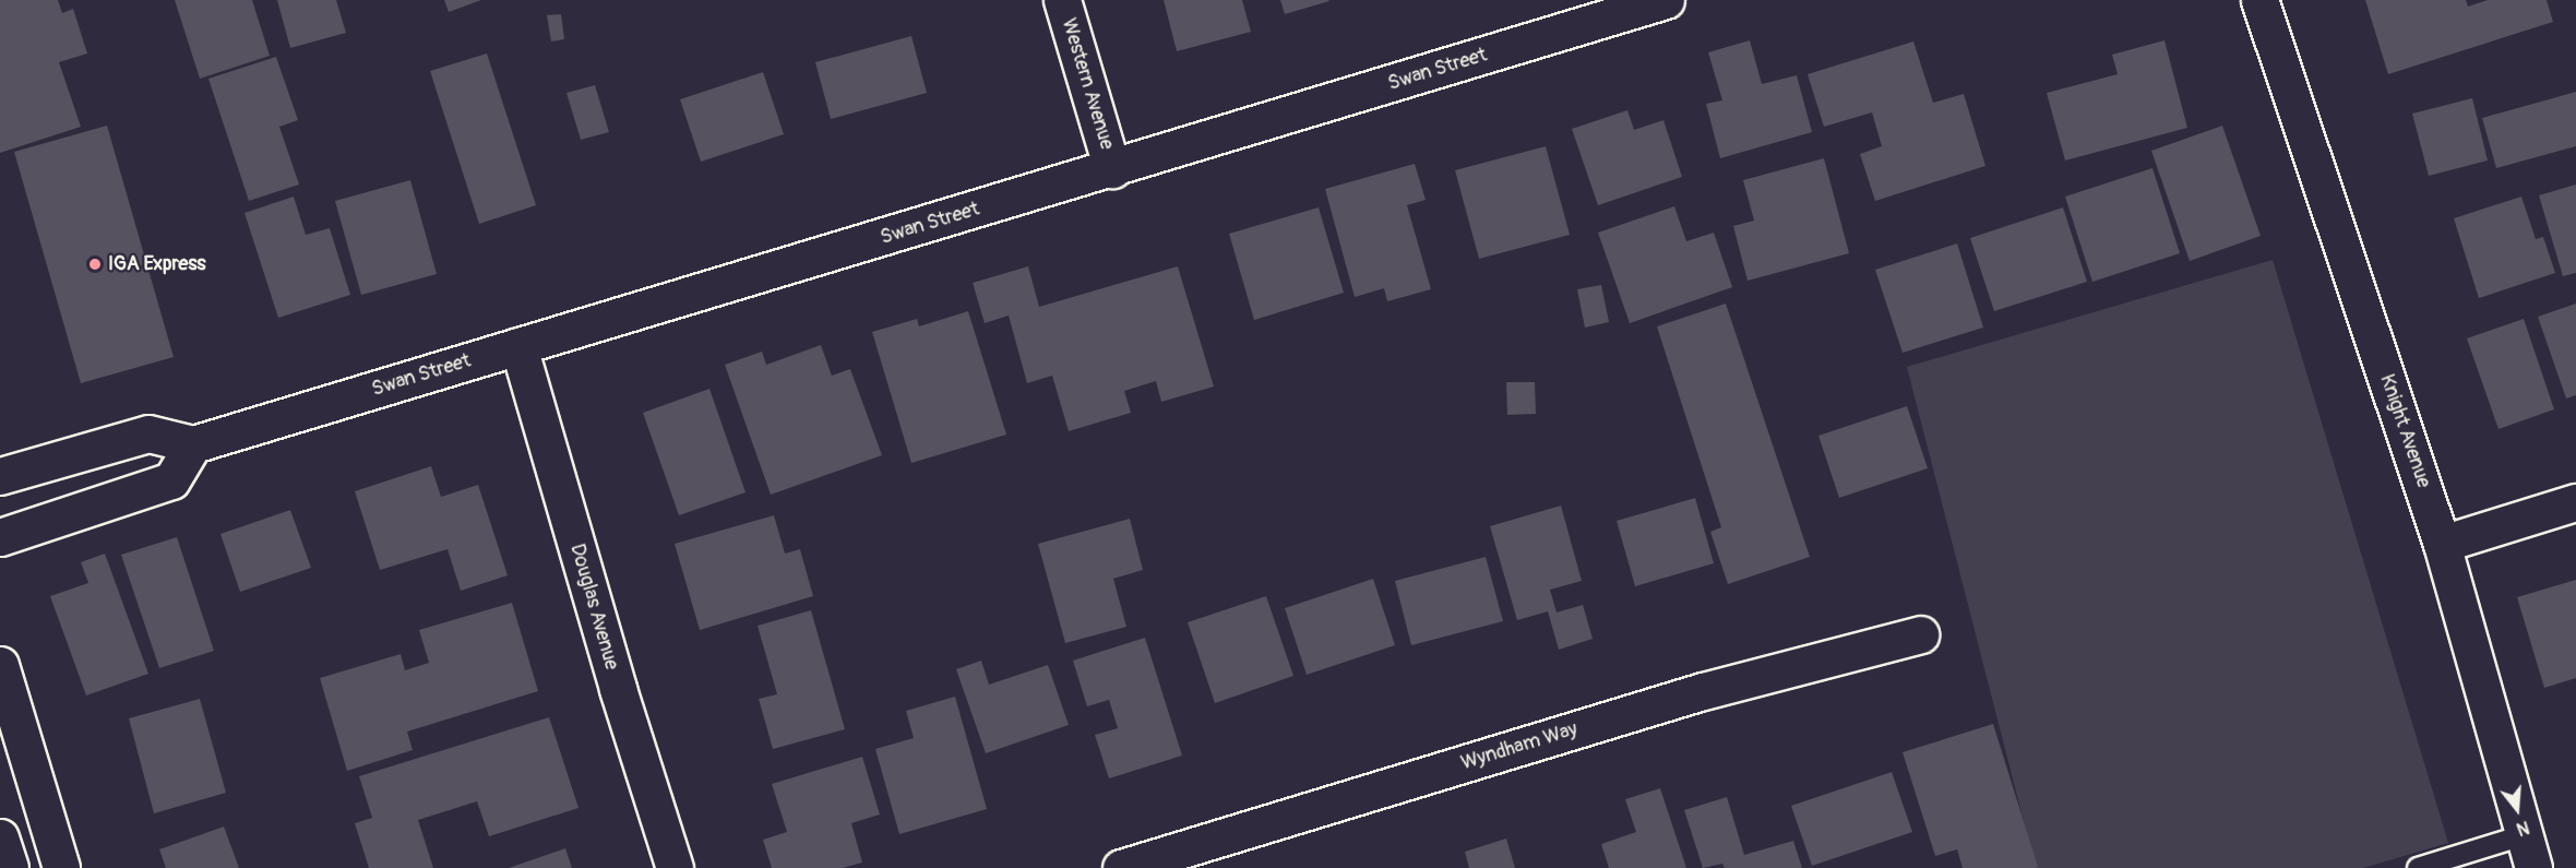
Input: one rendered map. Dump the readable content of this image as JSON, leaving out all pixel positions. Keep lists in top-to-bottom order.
{
  "streets": {
    "street": [
      "Swan Street",
      "Western Avenue",
      "Knight Avenue",
      "Douglas Avenue",
      "Wyndham Way"
    ]
  },
  "crossings": [
    ["Swan Street", "Western Avenue"],
    ["Swan Street", "Douglas Avenue"]
  ],
  "places": ["IGA Express"],
  "north": "bottom"
}
